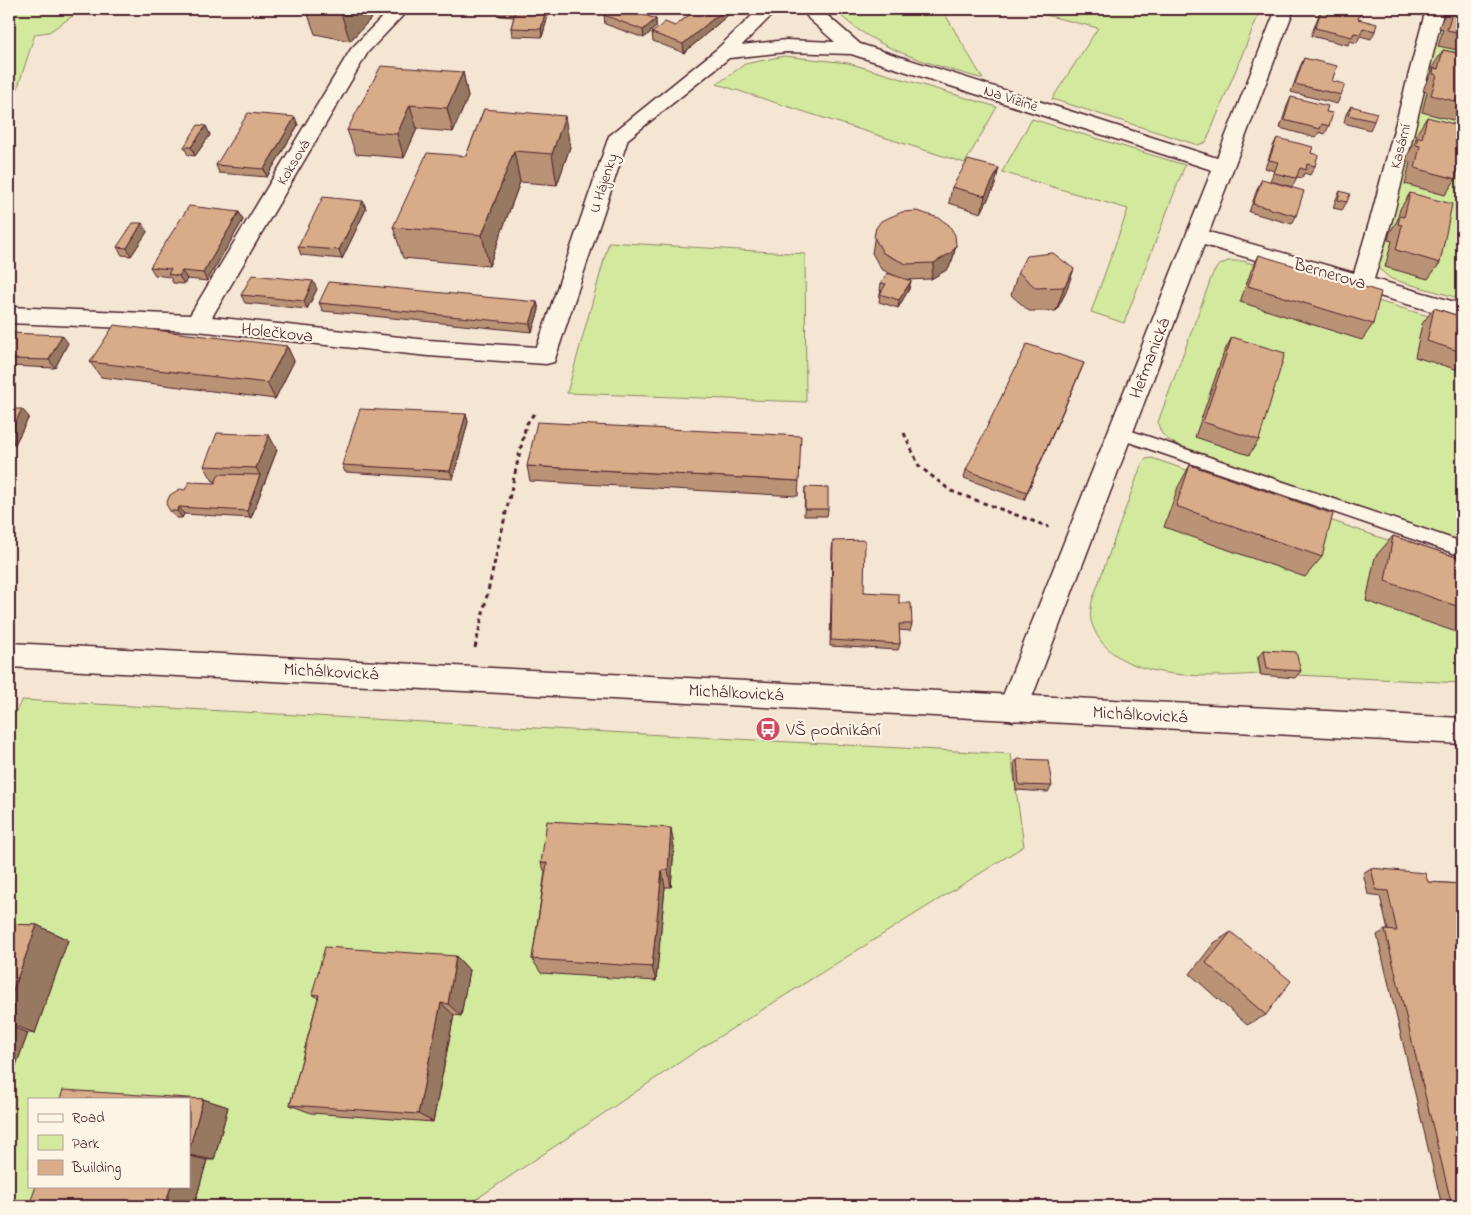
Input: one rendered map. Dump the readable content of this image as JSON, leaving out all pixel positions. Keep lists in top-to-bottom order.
{
  "streets": {
    "street": [
      "Na Vizině",
      "Kasární",
      "Koksová",
      "U Hájenky",
      "Bernerova",
      "Holečkova",
      "Heřmanická",
      "Michálkovická"
    ]
  },
  "crossings": [
    ["Na Vizině", "Heřmanická"],
    ["Kasární", "Bernerova"],
    ["Koksová", "Holečkova"],
    ["U Hájenky", "Holečkova"],
    ["Bernerova", "Heřmanická"],
    ["Heřmanická", "Michálkovická"]
  ],
  "places": {
    "bus stop": ["VŠ podnikání"]
  },
  "legend": ["Road", "Park", "Building"]
}
